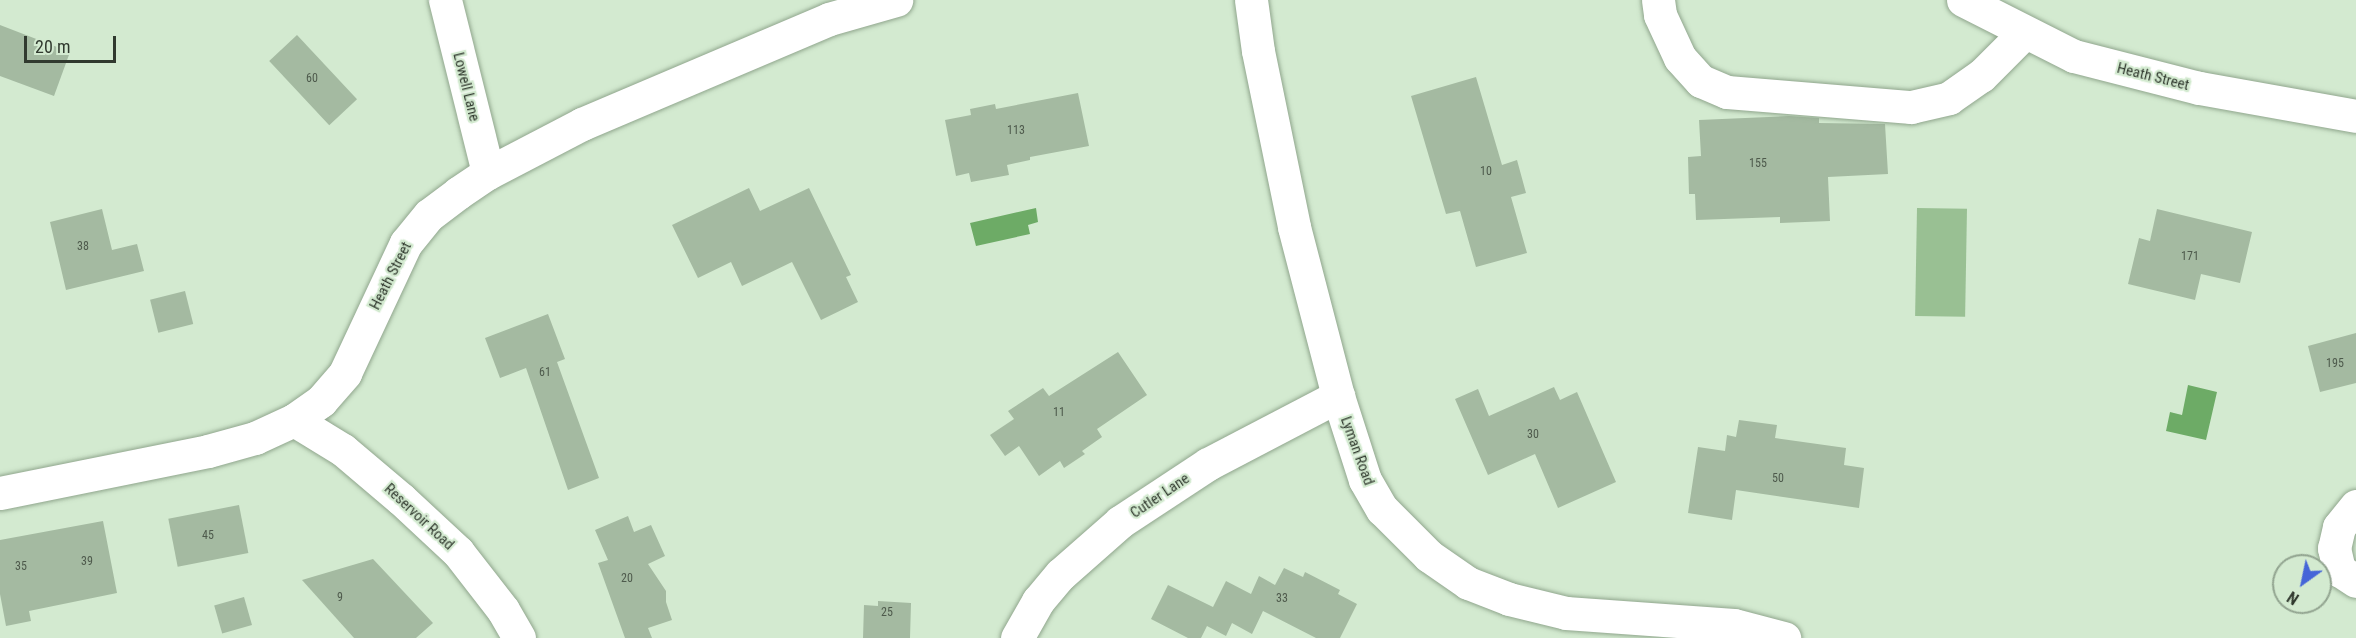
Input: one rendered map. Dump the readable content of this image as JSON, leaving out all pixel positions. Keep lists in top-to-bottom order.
{
  "streets": {
    "street": [
      "Heath Street",
      "Lowell Lane",
      "Lyman Road",
      "Cutler Lane",
      "Reservoir Road"
    ]
  },
  "crossings": [
    ["Heath Street", "Lowell Lane"],
    ["Heath Street", "Reservoir Road"],
    ["Lyman Road", "Cutler Lane"]
  ],
  "house_numbers": [
    "60",
    "113",
    "155",
    "10",
    "38",
    "171",
    "195",
    "61",
    "11",
    "30",
    "50",
    "45",
    "39",
    "35",
    "20",
    "9",
    "33",
    "25"
  ],
  "scale_bar": "20 m",
  "north": "bottom left"
}
